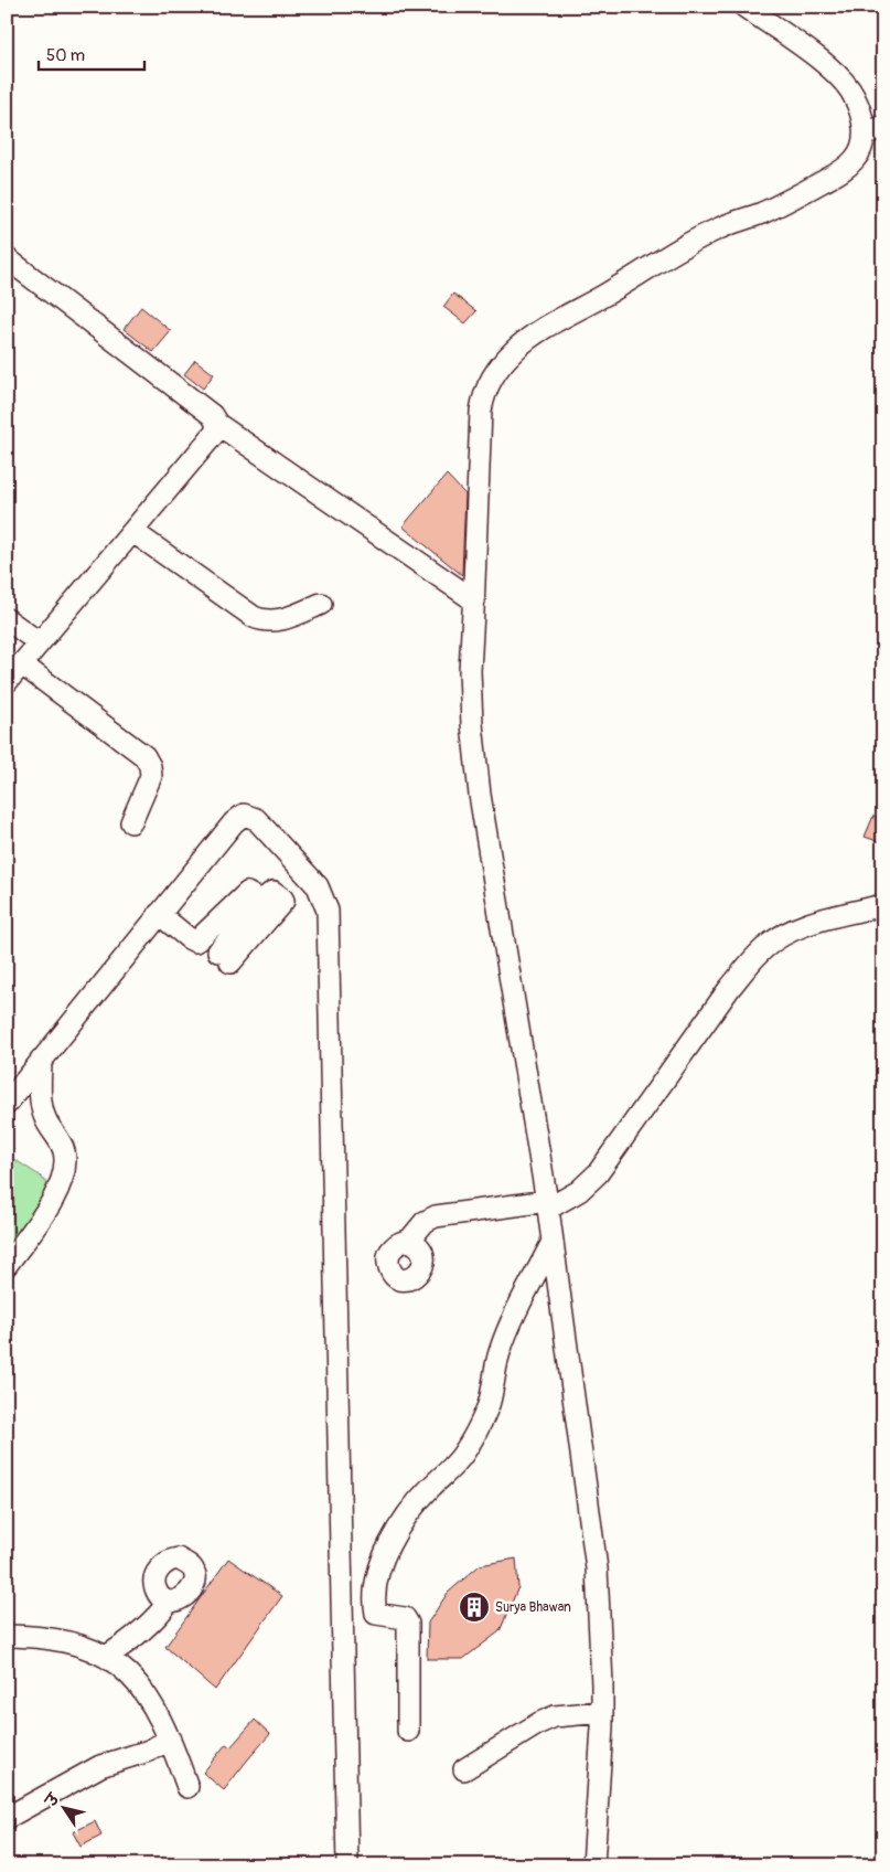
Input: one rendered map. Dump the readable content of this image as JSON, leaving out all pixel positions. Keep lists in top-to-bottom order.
{
  "places": {
    "building": ["Surya Bhawan"]
  },
  "scale_bar": "50 m",
  "north": "top left"
}
